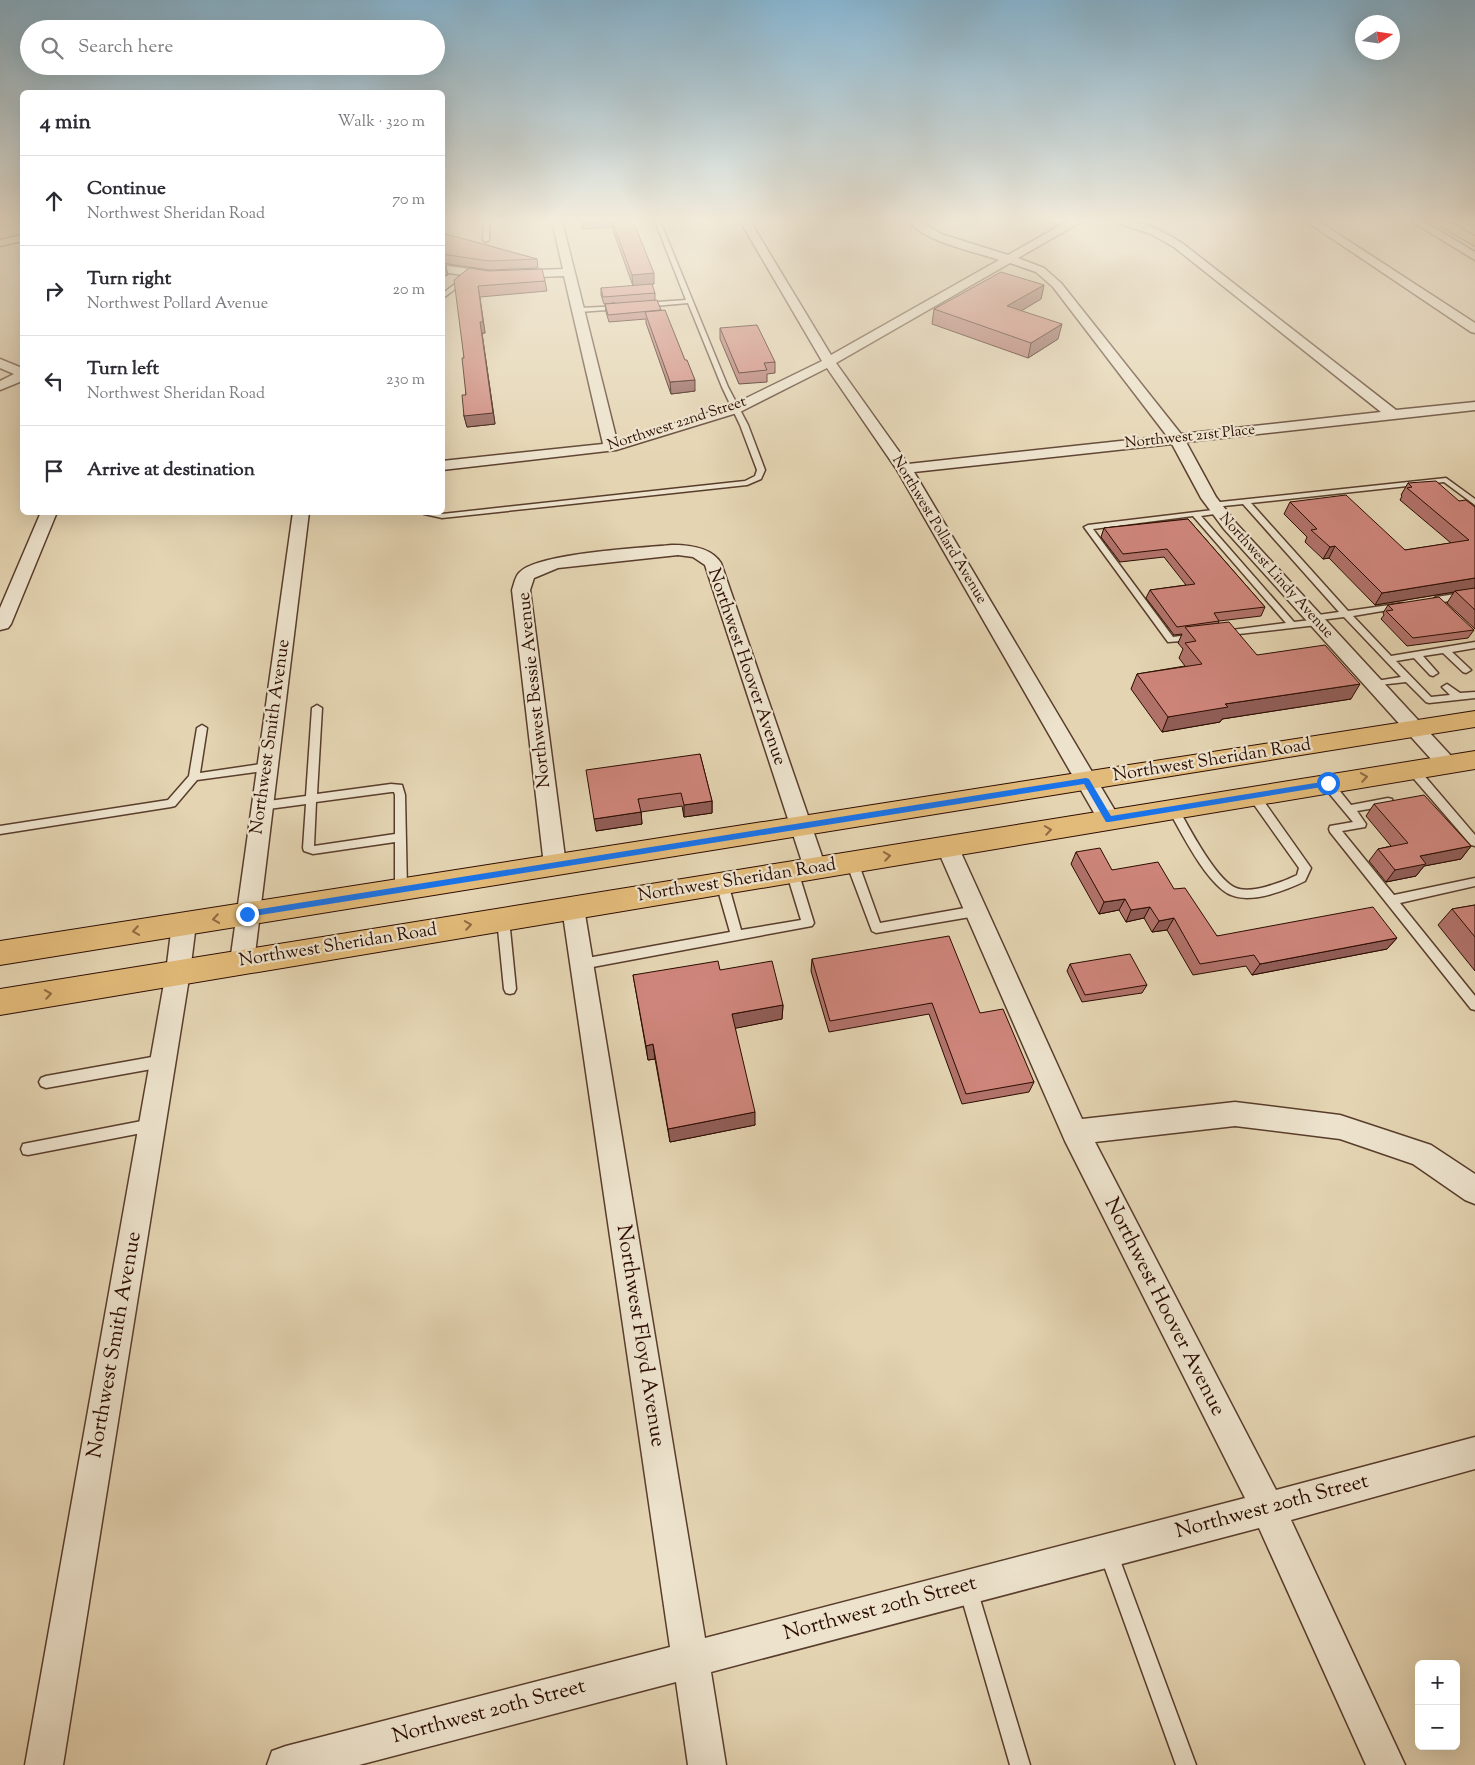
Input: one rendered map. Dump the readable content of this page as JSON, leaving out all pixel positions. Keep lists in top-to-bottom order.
{
  "streets": {
    "main road": ["Northwest Sheridan Road"],
    "street": [
      "Northwest 22nd Street",
      "Northwest 21st Place",
      "Northwest Pollard Avenue",
      "Northwest Lindy Avenue",
      "Northwest Hoover Avenue",
      "Northwest Bessie Avenue",
      "Northwest Smith Avenue",
      "Northwest Floyd Avenue",
      "Northwest 20th Street"
    ]
  },
  "crossings": [
    ["Northwest 22nd Street", "Northwest Pollard Avenue"],
    ["Northwest 21st Place", "Northwest Pollard Avenue"],
    ["Northwest 21st Place", "Northwest Lindy Avenue"],
    ["Northwest Pollard Avenue", "Northwest Sheridan Road"],
    ["Northwest Lindy Avenue", "Northwest Sheridan Road"],
    ["Northwest Hoover Avenue", "Northwest Bessie Avenue"],
    ["Northwest Hoover Avenue", "Northwest Sheridan Road"],
    ["Northwest Hoover Avenue", "Northwest 20th Street"],
    ["Northwest Bessie Avenue", "Northwest Sheridan Road"],
    ["Northwest Smith Avenue", "Northwest Sheridan Road"],
    ["Northwest Sheridan Road", "Northwest Floyd Avenue"],
    ["Northwest Floyd Avenue", "Northwest 20th Street"]
  ],
  "north": "right",
  "page": {
    "search": "Search here",
    "heading": ["4 min", "Walk · 320 m"],
    "list": [
      ["Continue", "Northwest Sheridan Road", "70 m"],
      ["Turn right", "Northwest Pollard Avenue", "20 m"],
      ["Turn left", "Northwest Sheridan Road", "230 m"],
      "Arrive at destination"
    ],
    "map_buttons": ["+", "−"]
  }
}
